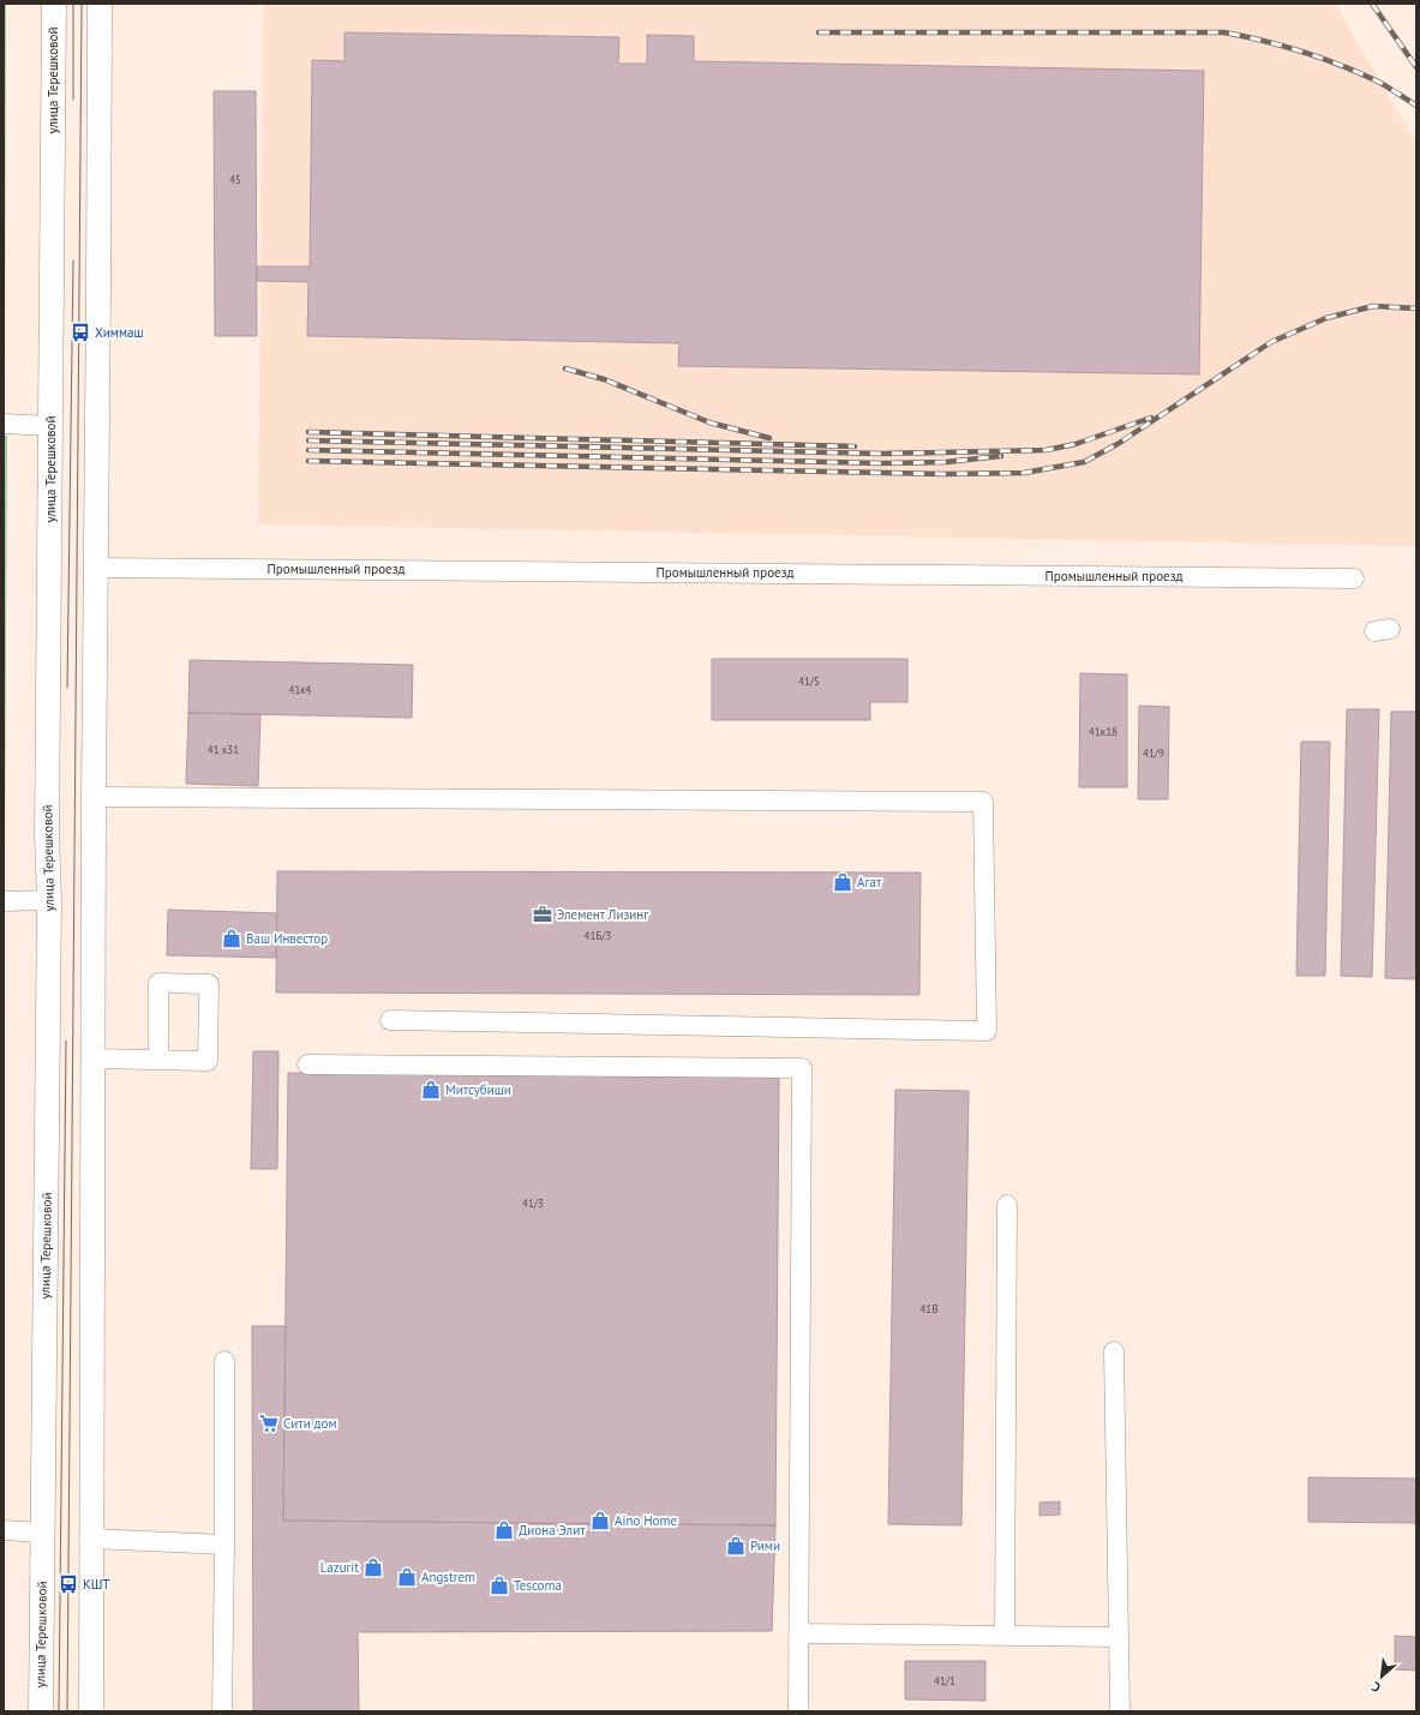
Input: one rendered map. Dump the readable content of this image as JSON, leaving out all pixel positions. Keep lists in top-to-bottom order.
{
  "streets": {
    "main road": ["улица Терешковой"],
    "lane": ["Промышленный проезд"]
  },
  "places": {
    "bus stop": ["Химмаш", "КШТ"],
    "shop": [
      "Агат",
      "Ваш Инвестор",
      "Митсубиши",
      "Aino Home",
      "Диона Элит",
      "Рими",
      "Lazurit",
      "Angstrem",
      "Tescoma"
    ],
    "office": ["Элемент Лизинг"],
    "supermarket": ["Сити дом"]
  },
  "house_numbers": [
    "45",
    "41/5",
    "41к4",
    "41к18",
    "41 к31",
    "41/9",
    "41Б/3",
    "41/3",
    "41В",
    "41/1"
  ],
  "north": "bottom left"
}
